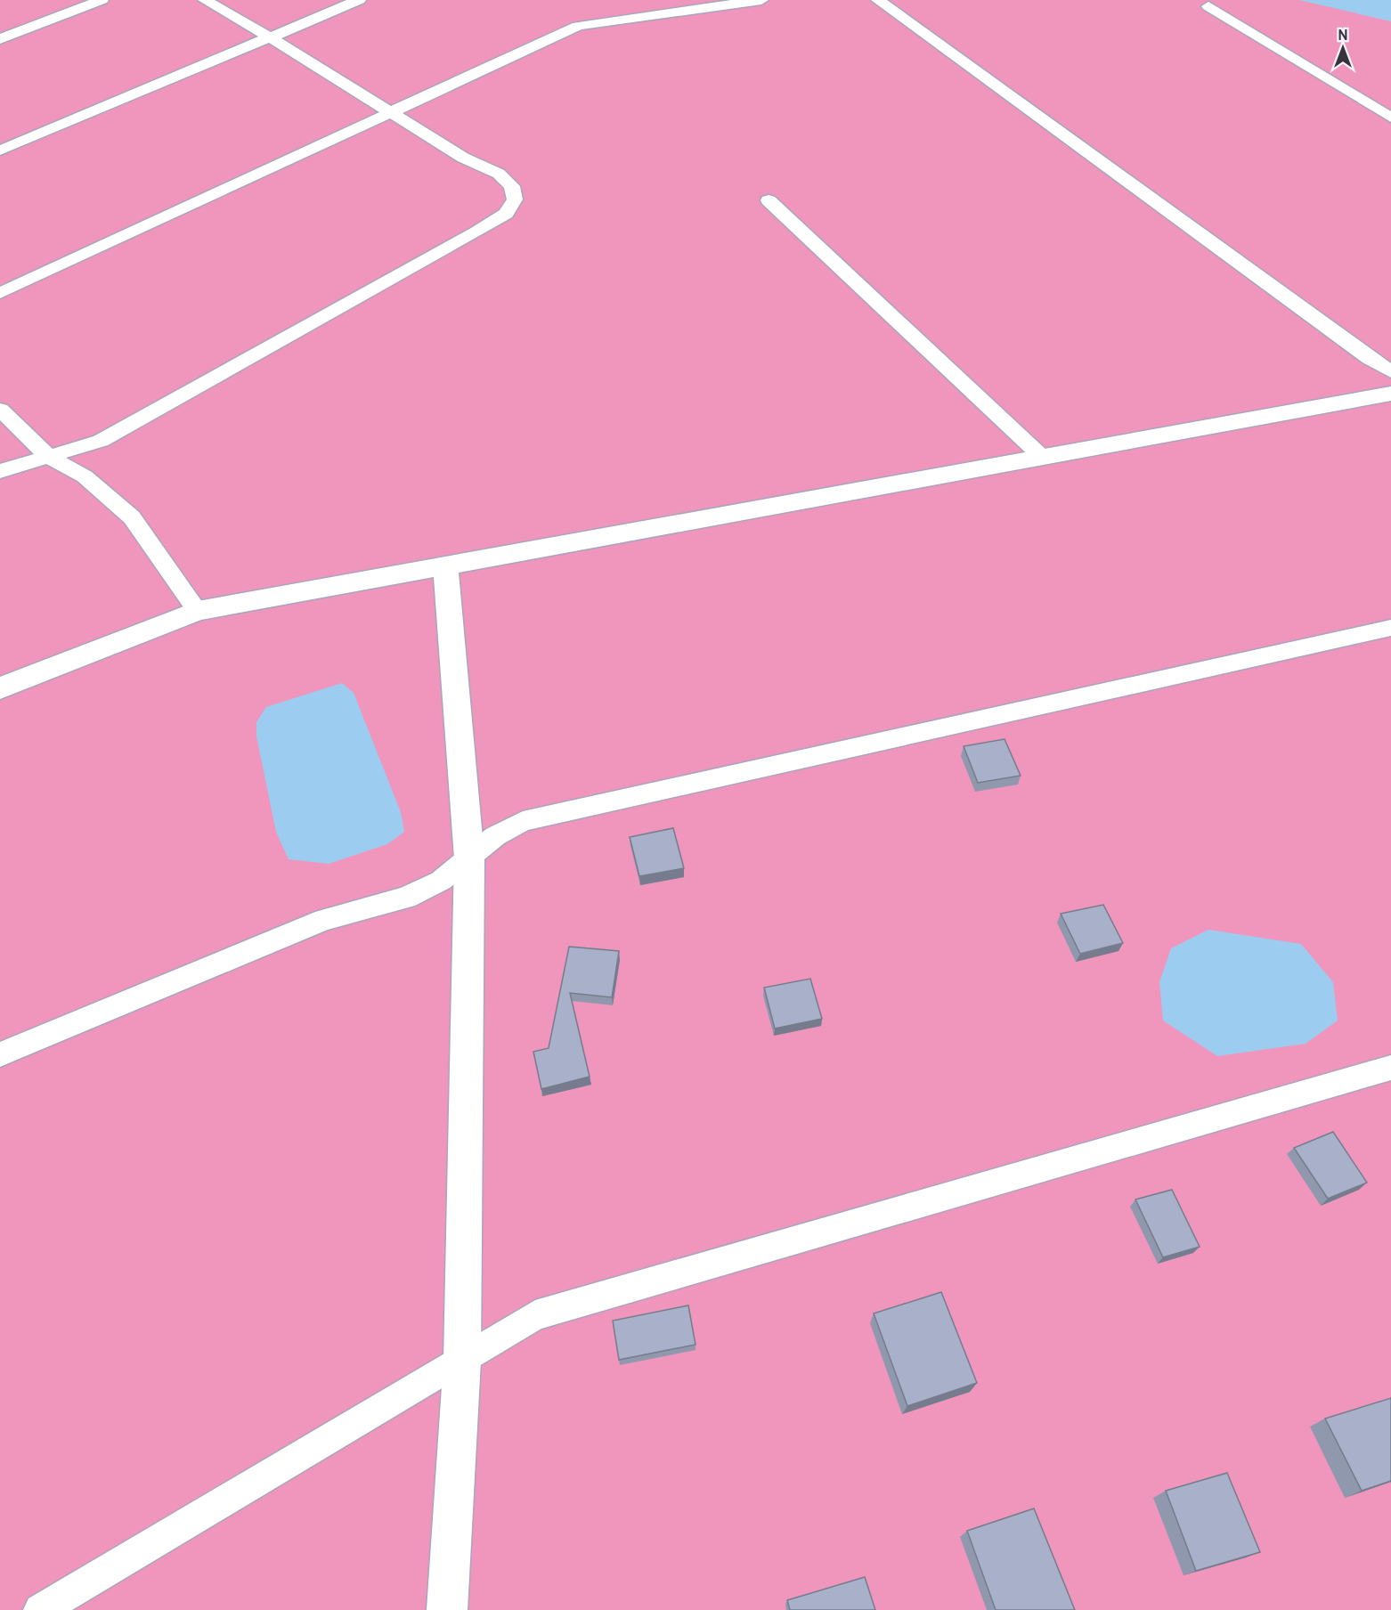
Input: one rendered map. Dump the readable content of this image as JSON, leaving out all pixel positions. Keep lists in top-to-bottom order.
{
  "north": "top"
}
